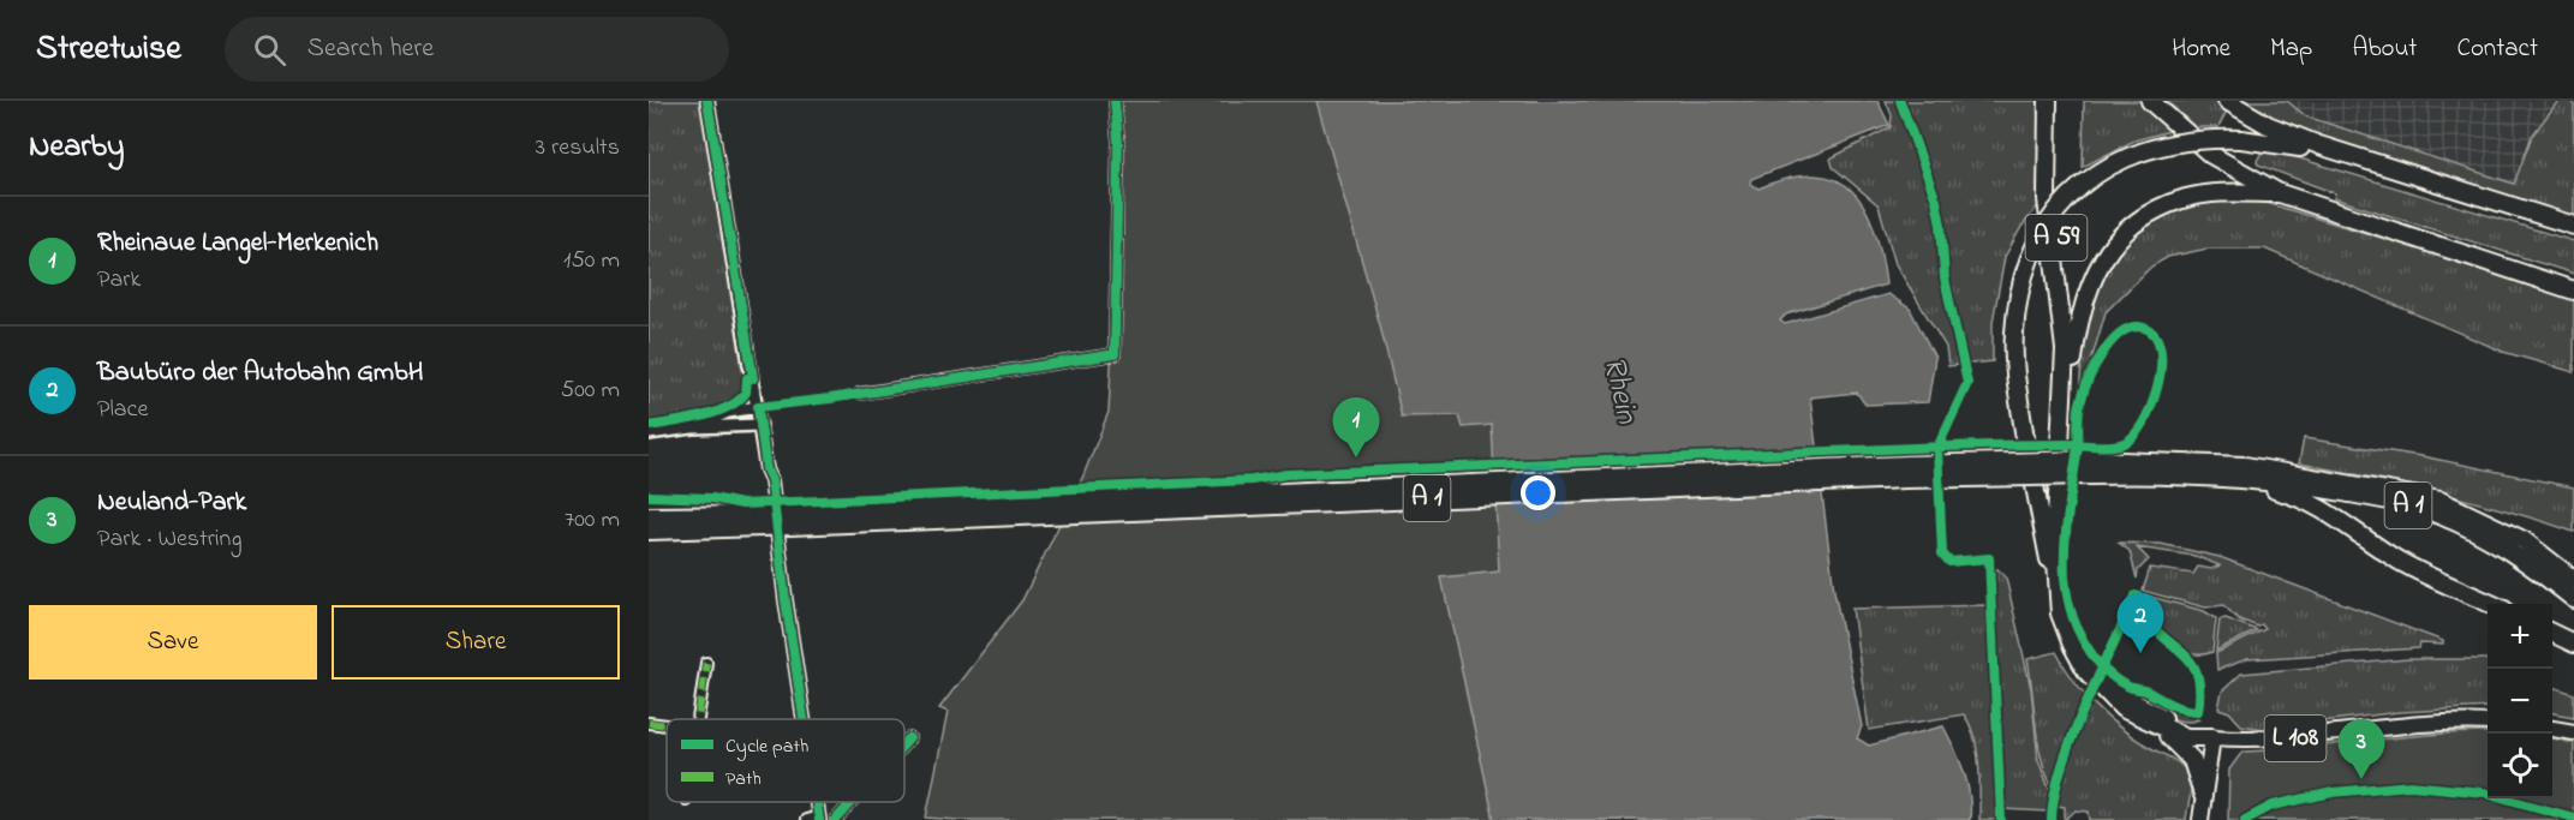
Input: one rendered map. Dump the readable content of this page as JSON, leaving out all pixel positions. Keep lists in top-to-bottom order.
{
  "streets": {
    "highway": ["A 59", "A 1"],
    "main road": ["L 108"]
  },
  "crossings": [
    ["A 59", "L 108"]
  ],
  "water": ["Rhein"],
  "legend": ["Cycle path", "Path"],
  "page": {
    "header": "Streetwise",
    "search": "Search here",
    "nav": [
      "Home",
      "Map",
      "About",
      "Contact"
    ],
    "heading": ["Nearby", "3 results"],
    "list": [
      {
        "mark": "1",
        "name": "Rheinaue Langel-Merkenich",
        "note": "Park",
        "value": "150 m"
      },
      {
        "mark": "2",
        "name": "Baubüro der Autobahn GmbH",
        "note": "Place",
        "value": "500 m"
      },
      {
        "mark": "3",
        "name": "Neuland-Park",
        "note": "Park · Westring",
        "value": "700 m"
      }
    ],
    "pins": ["1", "2", "3"],
    "buttons": ["Save", "Share"],
    "map_buttons": ["+", "−"]
  }
}
